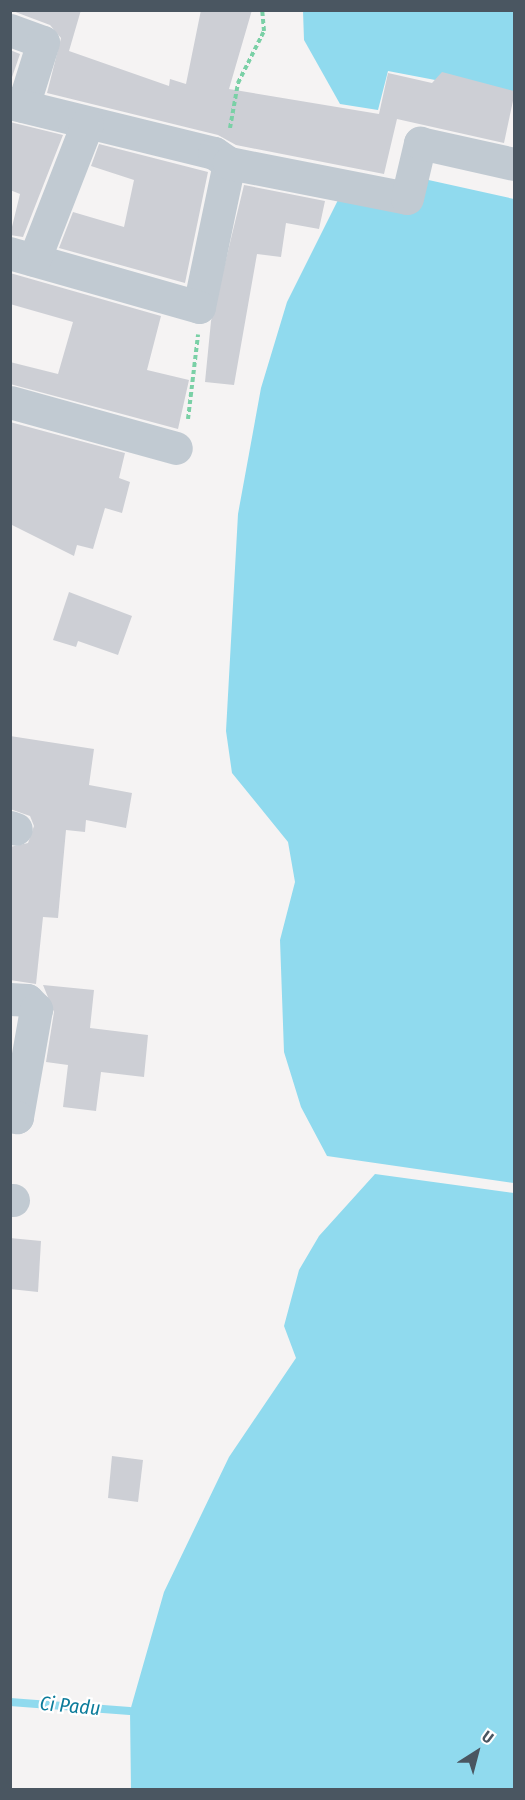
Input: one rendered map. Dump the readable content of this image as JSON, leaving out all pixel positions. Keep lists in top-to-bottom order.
{
  "water": ["Ci Padu"],
  "north": "top right"
}
